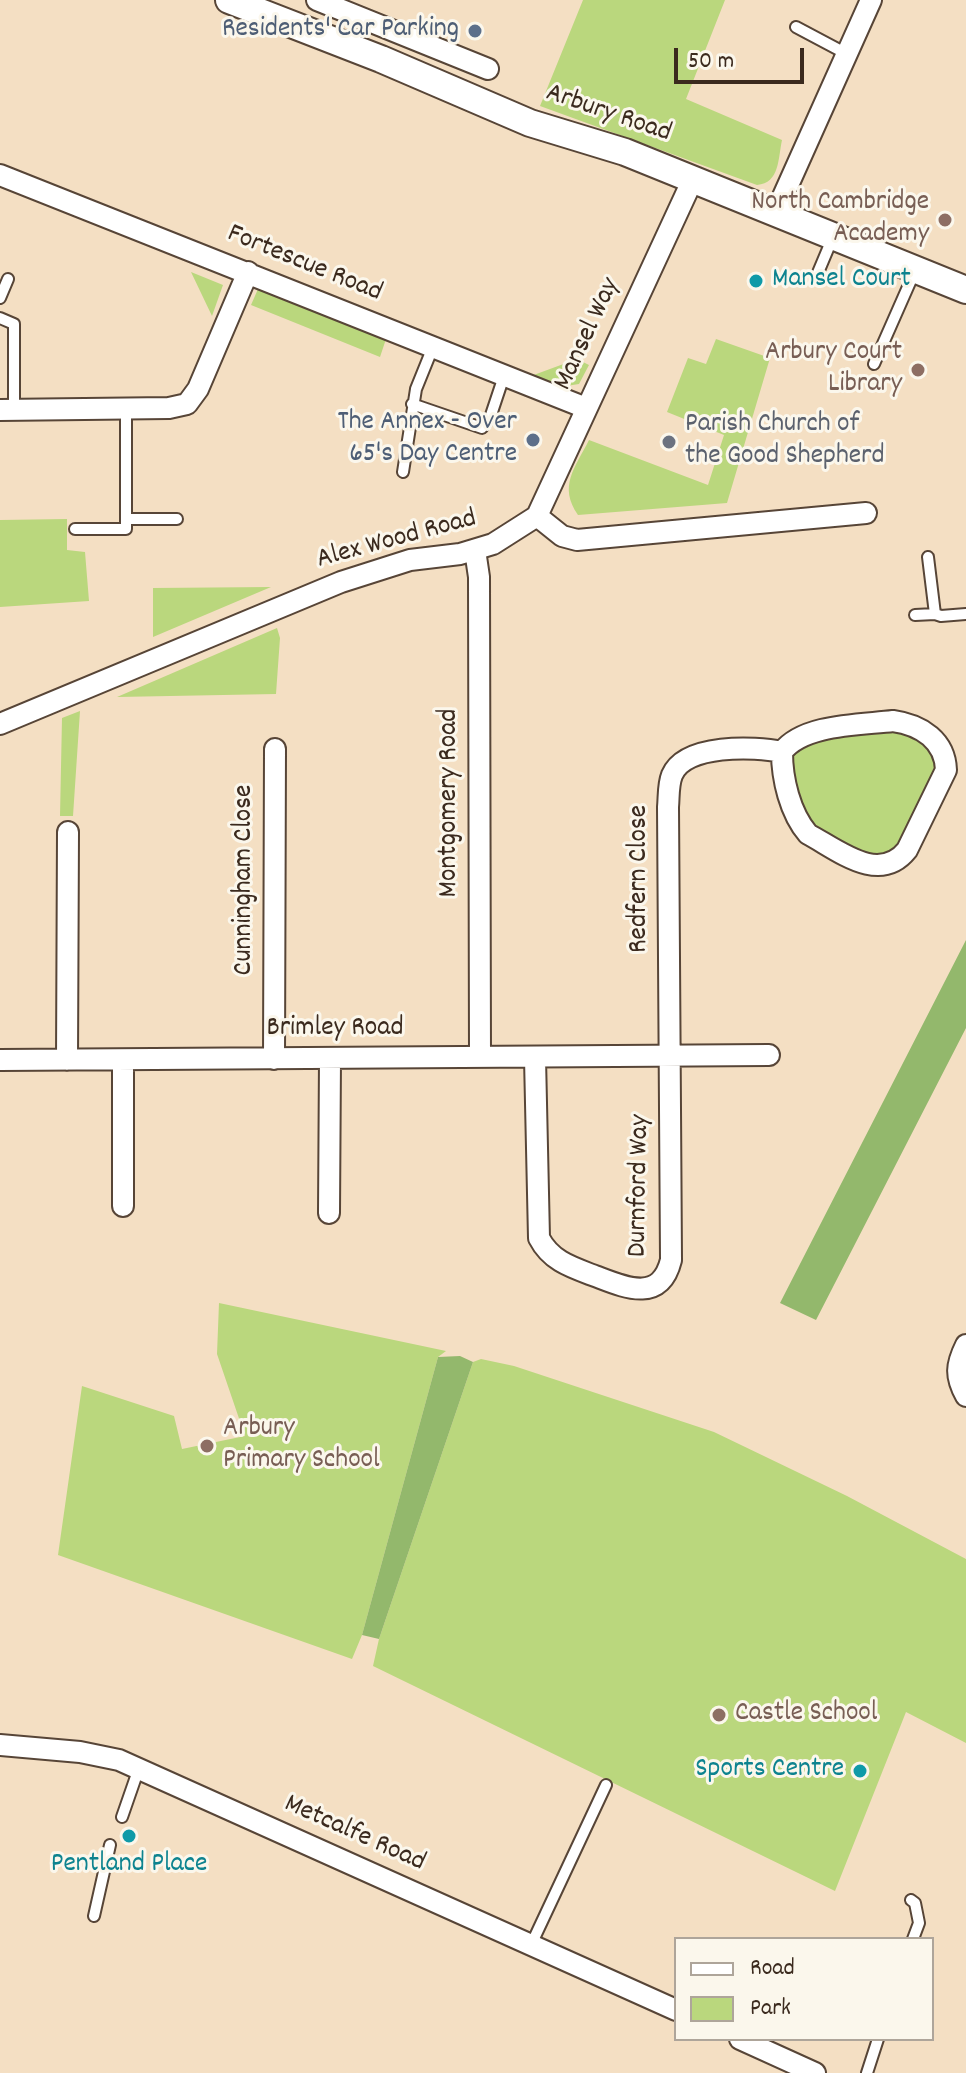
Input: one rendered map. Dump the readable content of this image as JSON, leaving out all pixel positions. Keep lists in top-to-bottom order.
{
  "streets": {
    "street": [
      "Arbury Road",
      "Fortescue Road",
      "Mansel Way",
      "Alex Wood Road",
      "Montgomery Road",
      "Redfern Close",
      "Cunningham Close",
      "Brimley Road",
      "Durnford Way",
      "Metcalfe Road"
    ]
  },
  "crossings": [
    ["Arbury Road", "Mansel Way"],
    ["Fortescue Road", "Mansel Way"],
    ["Mansel Way", "Alex Wood Road"],
    ["Alex Wood Road", "Montgomery Road"],
    ["Montgomery Road", "Brimley Road"],
    ["Redfern Close", "Brimley Road"],
    ["Redfern Close", "Durnford Way"],
    ["Cunningham Close", "Brimley Road"],
    ["Brimley Road", "Durnford Way"]
  ],
  "places": [
    "Residents' Car Parking",
    "North Cambridge Academy",
    "Mansel Court",
    "Arbury Court Library",
    "The Annex - Over 65's Day Centre",
    "Parish Church of the Good Shepherd",
    "Arbury Primary School",
    "Castle School",
    "Sports Centre",
    "Pentland Place"
  ],
  "legend": ["Road", "Park"],
  "scale_bar": "50 m"
}
